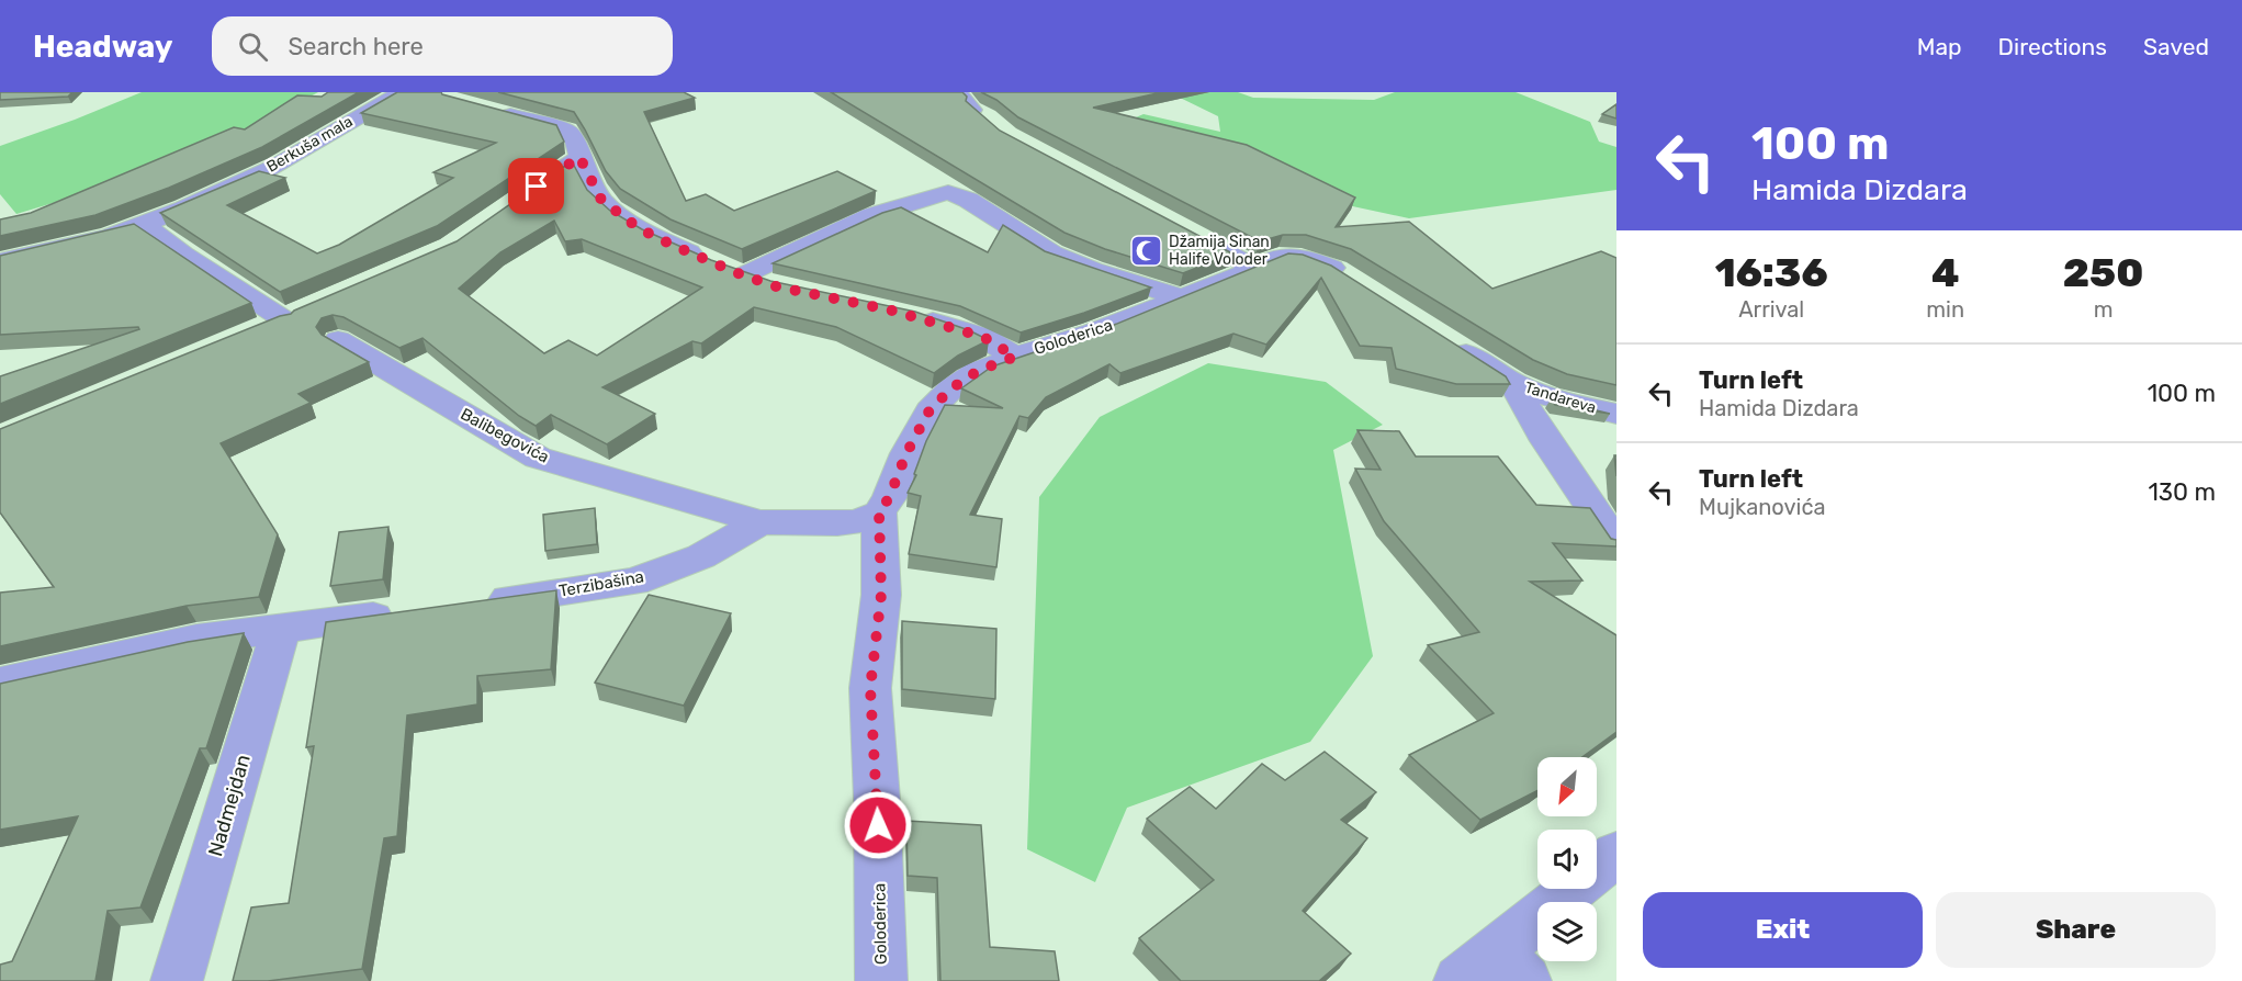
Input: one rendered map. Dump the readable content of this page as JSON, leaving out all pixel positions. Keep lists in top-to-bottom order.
{
  "streets": {
    "street": [
      "Berkuša mala",
      "Goloderica",
      "Tandareva",
      "Balibegovića",
      "Terzibašina",
      "Nadmejdan"
    ]
  },
  "crossings": [
    ["Balibegovića", "Terzibašina"]
  ],
  "places": {
    "mosque": ["Džamija Sinan Halife Voloder"]
  },
  "north": "bottom left",
  "page": {
    "header": "Headway",
    "search": "Search here",
    "nav": ["Map", "Directions", "Saved"],
    "turn": ["100 m", "Hamida Dizdara"],
    "eta": [
      "16:36",
      "Arrival",
      "4",
      "min",
      "250",
      "m"
    ],
    "list": [
      {
        "name": "Turn left",
        "note": "Hamida Dizdara",
        "value": "100 m"
      },
      {
        "name": "Turn left",
        "note": "Mujkanovića",
        "value": "130 m"
      }
    ],
    "buttons": ["Exit", "Share"]
  }
}
